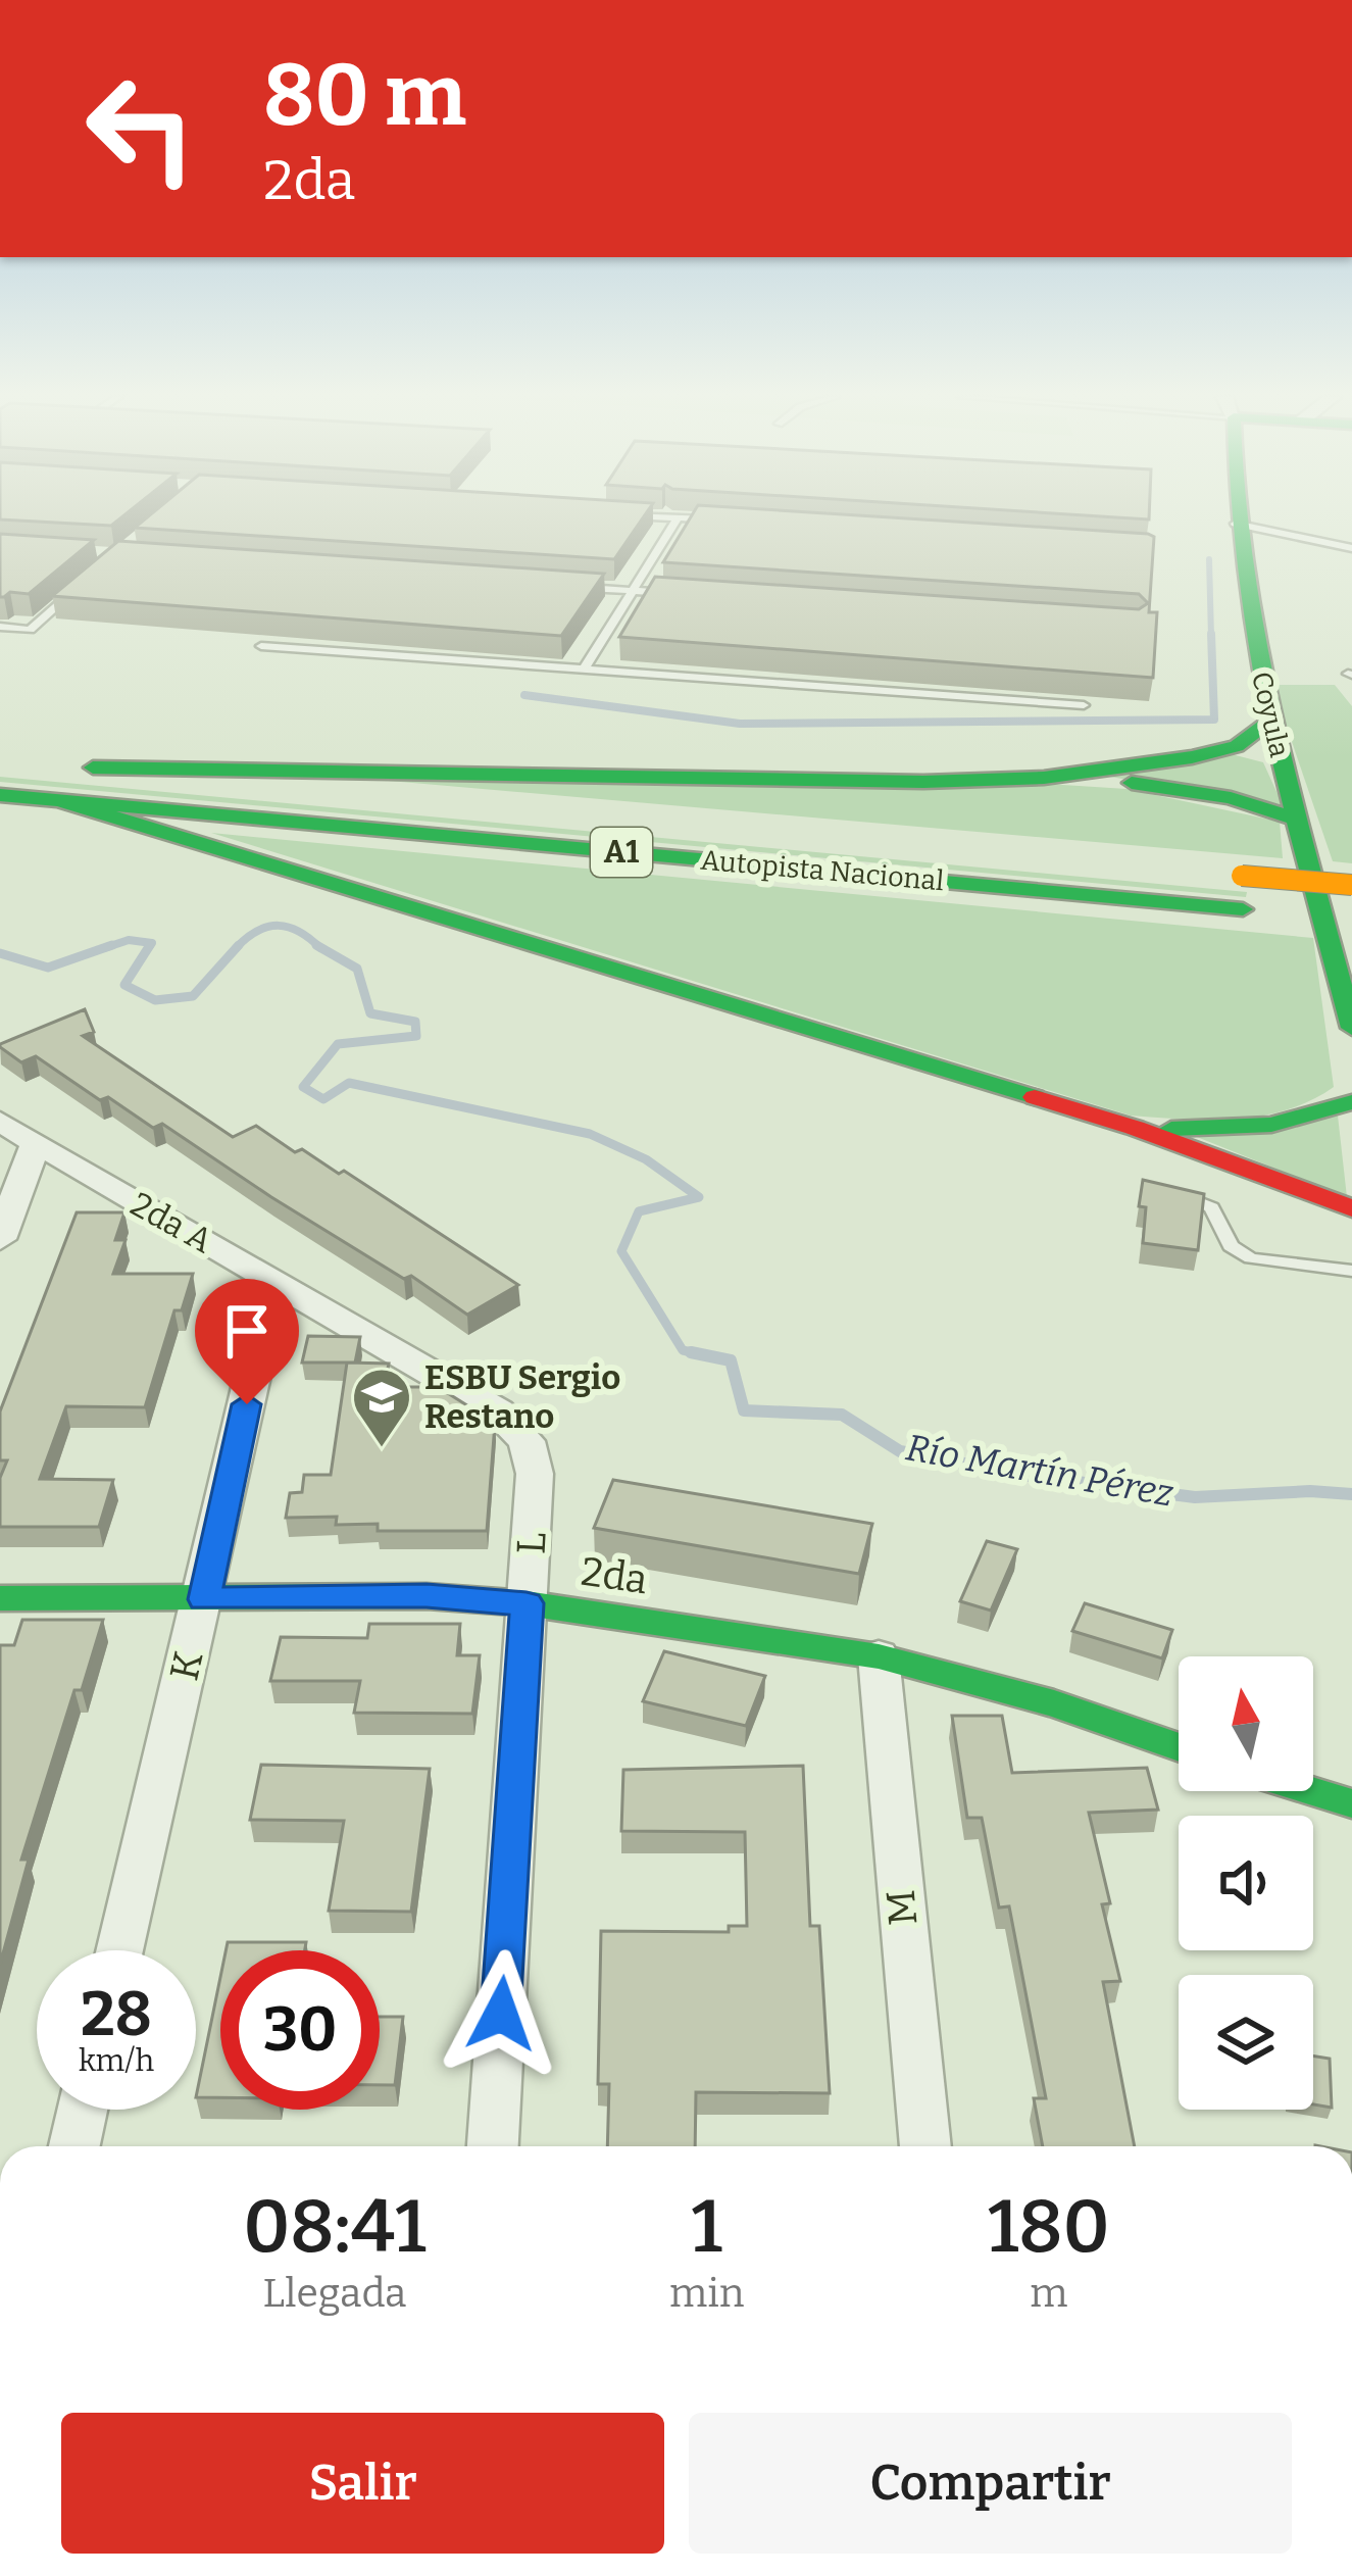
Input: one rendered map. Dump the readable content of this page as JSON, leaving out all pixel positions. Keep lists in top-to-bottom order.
{
  "streets": {
    "main road": [
      "Coyula",
      "A1",
      "Autopista Nacional",
      "2da"
    ],
    "street": [
      "2da A",
      "L",
      "K",
      "M"
    ]
  },
  "crossings": [
    ["2da A", "L"],
    ["2da A", "K"],
    ["L", "2da"],
    ["2da", "K"],
    ["2da", "M"]
  ],
  "water": ["Río Martín Pérez"],
  "places": {
    "school or university": ["ESBU Sergio Restano"]
  },
  "north": "top",
  "page": {
    "turn": ["80 m", "2da"],
    "speed": "28 km/h",
    "limit": "30",
    "eta": [
      "08:41",
      "Llegada",
      "1",
      "min",
      "180",
      "m"
    ],
    "buttons": ["Salir", "Compartir"]
  }
}
